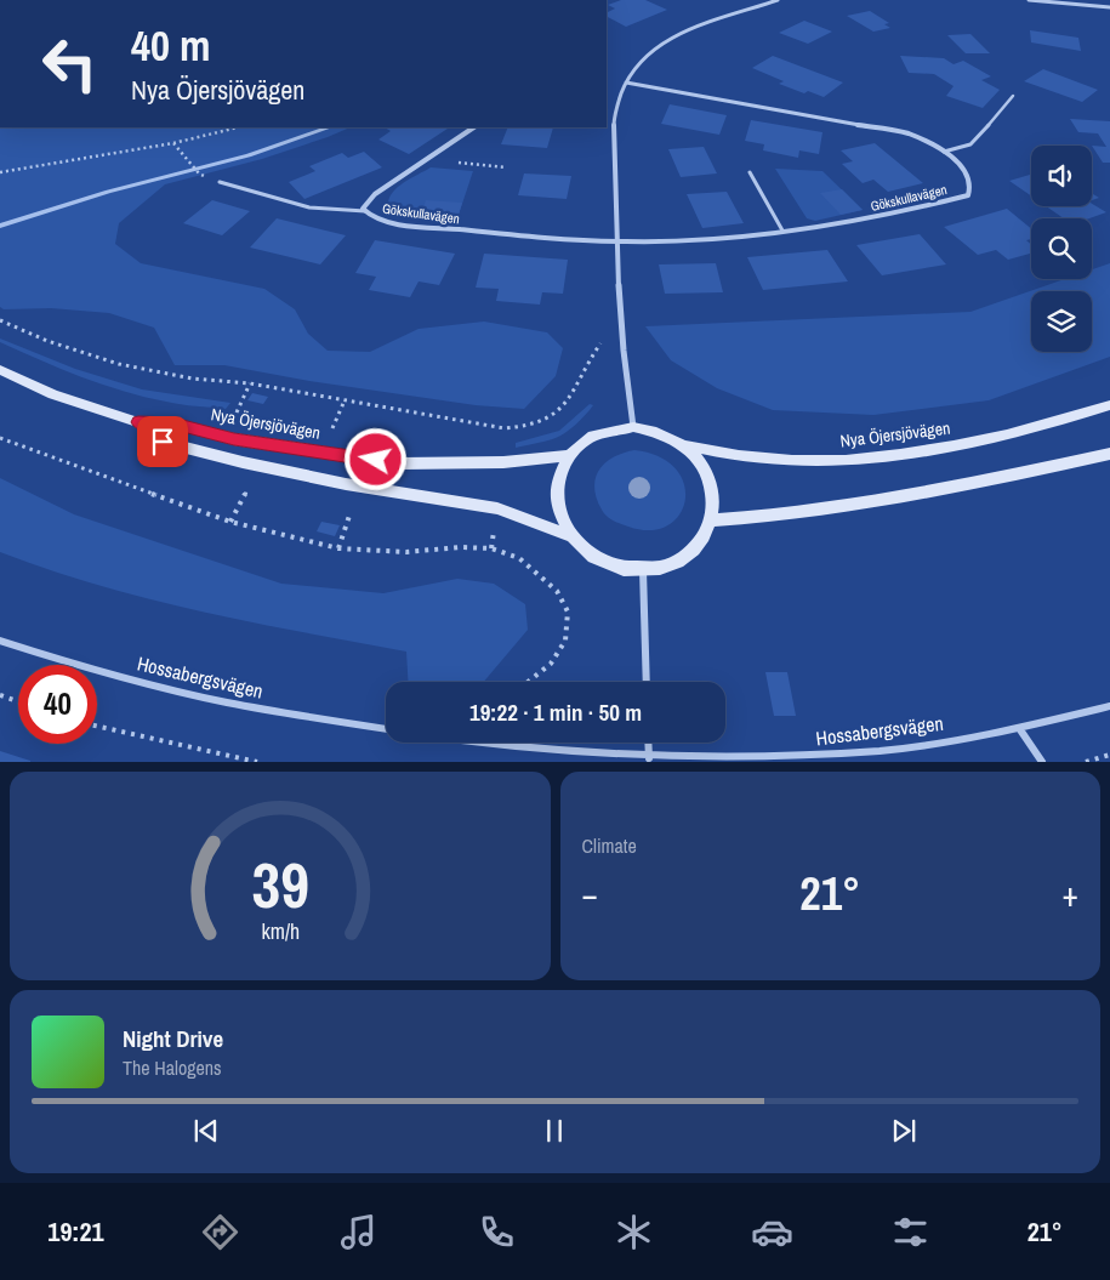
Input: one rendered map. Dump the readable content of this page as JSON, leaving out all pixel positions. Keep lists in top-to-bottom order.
{
  "streets": {
    "street": ["Gökskullavägen", "Nya Öjersjövägen", "Hossabergsvägen"]
  },
  "page": {
    "turn": ["40 m", "Nya Öjersjövägen"],
    "limit": "40",
    "trip": "19:22 · 1 min · 50 m",
    "tile": "Climate",
    "heat": ["−", "21°", "+"],
    "song": ["Night Drive", "The Halogens"],
    "tabs": ["19:21", "21°"],
    "gauge": ["39", "km/h"]
  }
}
